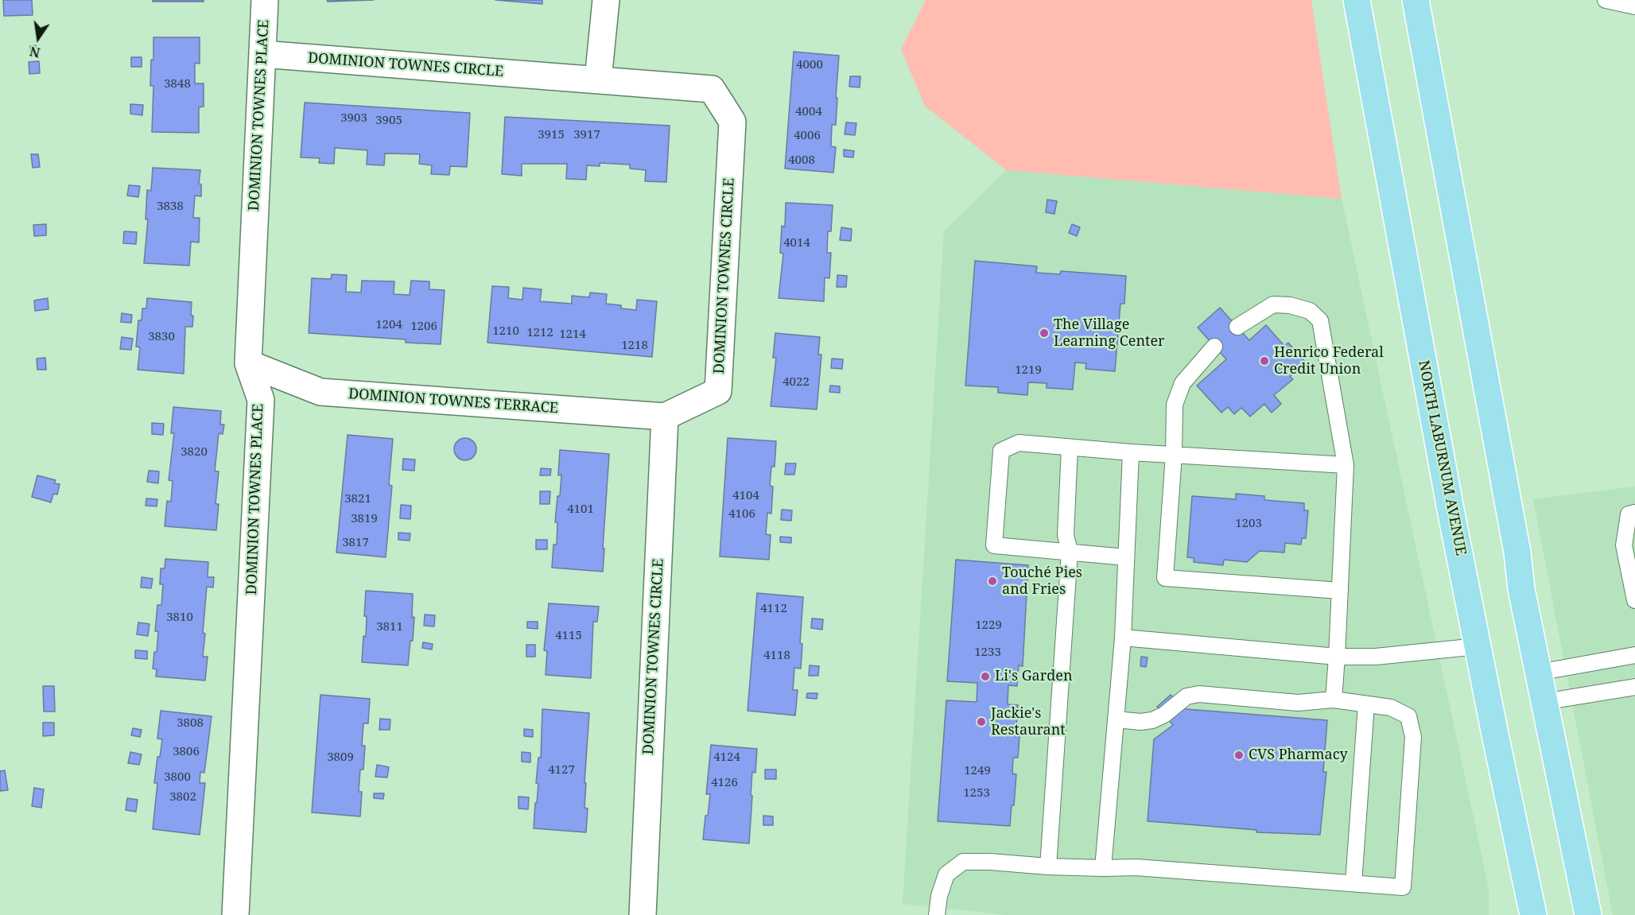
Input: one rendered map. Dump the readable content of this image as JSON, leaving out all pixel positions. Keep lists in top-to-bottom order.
{
  "streets": {
    "main road": ["NORTH LABURNUM AVENUE"],
    "street": ["DOMINION TOWNES CIRCLE", "DOMINION TOWNES PLACE", "DOMINION TOWNES TERRACE"]
  },
  "crossings": [
    ["DOMINION TOWNES CIRCLE", "DOMINION TOWNES PLACE"],
    ["DOMINION TOWNES CIRCLE", "DOMINION TOWNES TERRACE"],
    ["DOMINION TOWNES PLACE", "DOMINION TOWNES TERRACE"]
  ],
  "places": [
    "The Village Learning Center",
    "Henrico Federal Credit Union",
    "Touché Pies and Fries",
    "Li's Garden",
    "Jackie's Restaurant",
    "CVS Pharmacy"
  ],
  "house_numbers": [
    "4000",
    "3848",
    "4004",
    "3903",
    "3905",
    "3915",
    "3917",
    "4006",
    "4008",
    "3838",
    "4014",
    "1204",
    "1206",
    "1210",
    "1212",
    "1214",
    "3830",
    "1218",
    "1219",
    "4022",
    "3820",
    "4104",
    "3821",
    "4101",
    "4106",
    "3819",
    "1203",
    "3817",
    "4112",
    "3810",
    "1229",
    "3811",
    "4115",
    "1233",
    "4118",
    "3808",
    "3806",
    "3809",
    "4124",
    "4127",
    "1249",
    "3800",
    "4126",
    "1253",
    "3802"
  ],
  "north": "bottom"
}
